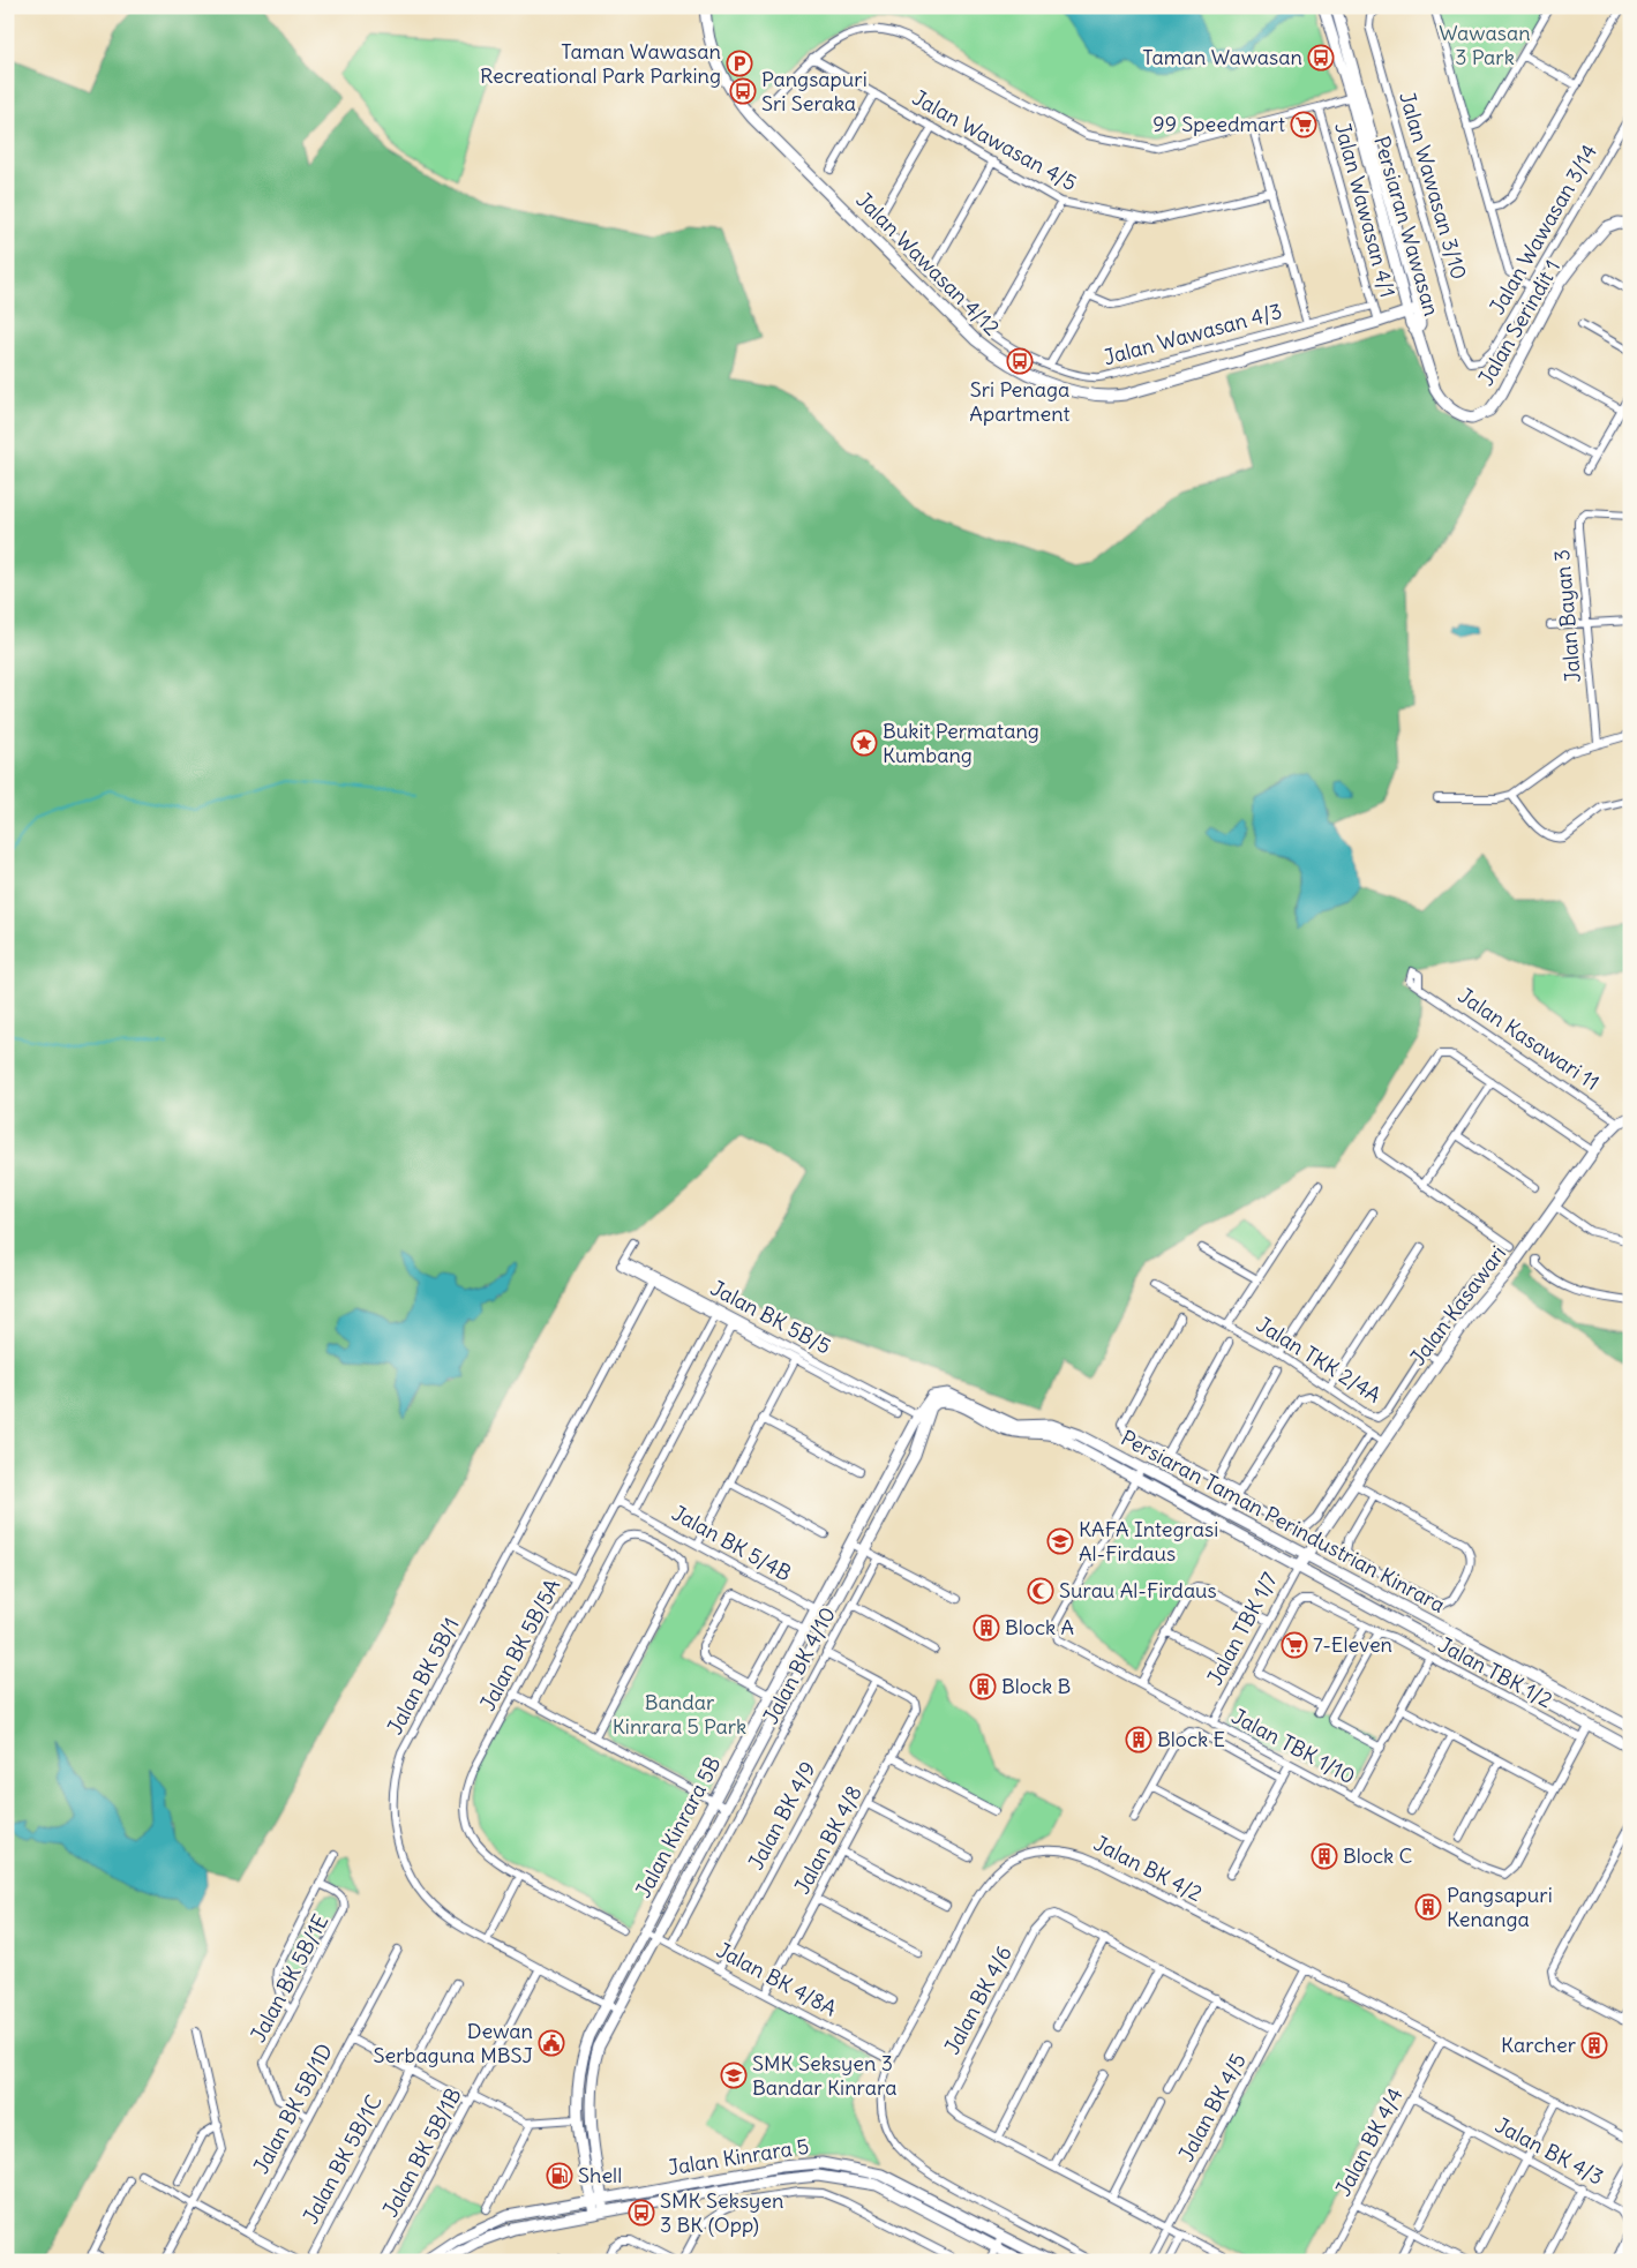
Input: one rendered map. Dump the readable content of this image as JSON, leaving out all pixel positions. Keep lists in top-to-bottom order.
{
  "streets": {
    "street": [
      "Jalan Wawasan 4/5",
      "Jalan Wawasan 3/10",
      "Jalan Wawasan 4/1",
      "Persiaran Wawasan",
      "Jalan Wawasan 3/14",
      "Jalan Wawasan 4/12",
      "Jalan Serindit 1",
      "Jalan Wawasan 4/3",
      "Jalan Bayan 3",
      "Jalan Kasawari 11",
      "Jalan Kasawari",
      "Jalan BK 5B/5",
      "Jalan TKK 2/4A",
      "Persiaran Taman Perindustrian Kinrara",
      "Jalan BK 5/4B",
      "Jalan TBK 1/7",
      "Jalan BK 5B/5A",
      "Jalan BK 4/10",
      "Jalan TBK 1/2",
      "Jalan BK 5B/1",
      "Jalan TBK 1/10",
      "Jalan BK 4/9",
      "Jalan Kinrara 5B",
      "Jalan BK 4/8",
      "Jalan BK 4/2",
      "Jalan BK 5B/1E",
      "Jalan BK 4/8A",
      "Jalan BK 4/6",
      "Jalan BK 4/5",
      "Jalan BK 5B/1D",
      "Jalan BK 4/4",
      "Jalan BK 4/3",
      "Jalan BK 5B/1B",
      "Jalan Kinrara 5",
      "Jalan BK 5B/1C"
    ]
  },
  "crossings": [
    ["Jalan Wawasan 4/5", "Jalan Wawasan 4/3"],
    ["Jalan Wawasan 3/10", "Jalan Wawasan 3/14"],
    ["Jalan Wawasan 4/1", "Jalan Wawasan 4/12"],
    ["Jalan Wawasan 4/1", "Jalan Wawasan 4/3"],
    ["Persiaran Wawasan", "Jalan Wawasan 4/12"],
    ["Persiaran Wawasan", "Jalan Serindit 1"],
    ["Jalan Kasawari 11", "Jalan Kasawari"],
    ["Jalan Kasawari", "Persiaran Taman Perindustrian Kinrara"],
    ["Jalan Kasawari", "Jalan TBK 1/7"],
    ["Jalan BK 5B/5", "Persiaran Taman Perindustrian Kinrara"],
    ["Jalan BK 5B/5", "Jalan BK 5B/5A"],
    ["Jalan BK 5B/5", "Jalan BK 5B/1"],
    ["Jalan BK 5B/5", "Jalan Kinrara 5B"],
    ["Persiaran Taman Perindustrian Kinrara", "Jalan TBK 1/7"],
    ["Persiaran Taman Perindustrian Kinrara", "Jalan TBK 1/10"],
    ["Persiaran Taman Perindustrian Kinrara", "Jalan Kinrara 5B"],
    ["Jalan BK 5/4B", "Jalan BK 5B/5A"],
    ["Jalan BK 5/4B", "Jalan Kinrara 5B"],
    ["Jalan TBK 1/7", "Jalan TBK 1/10"],
    ["Jalan BK 4/10", "Jalan BK 4/8A"],
    ["Jalan BK 5B/1", "Jalan Kinrara 5B"],
    ["Jalan BK 5B/1", "Jalan BK 5B/1B"],
    ["Jalan BK 4/9", "Jalan BK 4/8"],
    ["Jalan BK 4/9", "Jalan BK 4/8A"],
    ["Jalan Kinrara 5B", "Jalan BK 4/8A"],
    ["Jalan Kinrara 5B", "Jalan Kinrara 5"],
    ["Jalan BK 4/8", "Jalan BK 4/8A"],
    ["Jalan BK 4/2", "Jalan BK 4/8A"],
    ["Jalan BK 4/2", "Jalan BK 4/5"],
    ["Jalan BK 4/2", "Jalan BK 4/4"],
    ["Jalan BK 5B/1E", "Jalan BK 5B/1D"],
    ["Jalan BK 4/6", "Jalan BK 4/5"],
    ["Jalan BK 4/4", "Jalan BK 4/3"]
  ],
  "parks": ["Wawasan 3 Park", "Bandar Kinrara 5 Park"],
  "places": {
    "bus stop": [
      "Taman Wawasan",
      "Pangsapuri Sri Seraka",
      "Sri Penaga Apartment",
      "SMK Seksyen 3 BK (Opp)"
    ],
    "parking": ["Taman Wawasan Recreational Park Parking"],
    "supermarket": ["99 Speedmart", "7-Eleven"],
    "place": ["Bukit Permatang Kumbang"],
    "school or university": ["KAFA Integrasi Al-Firdaus", "SMK Seksyen 3 Bandar Kinrara"],
    "mosque": ["Surau Al-Firdaus"],
    "building": [
      "Block A",
      "Block B",
      "Block E",
      "Block C",
      "Pangsapuri Kenanga",
      "Karcher"
    ],
    "public building": ["Dewan Serbaguna MBSJ"],
    "fuel station": ["Shell"]
  }
}
